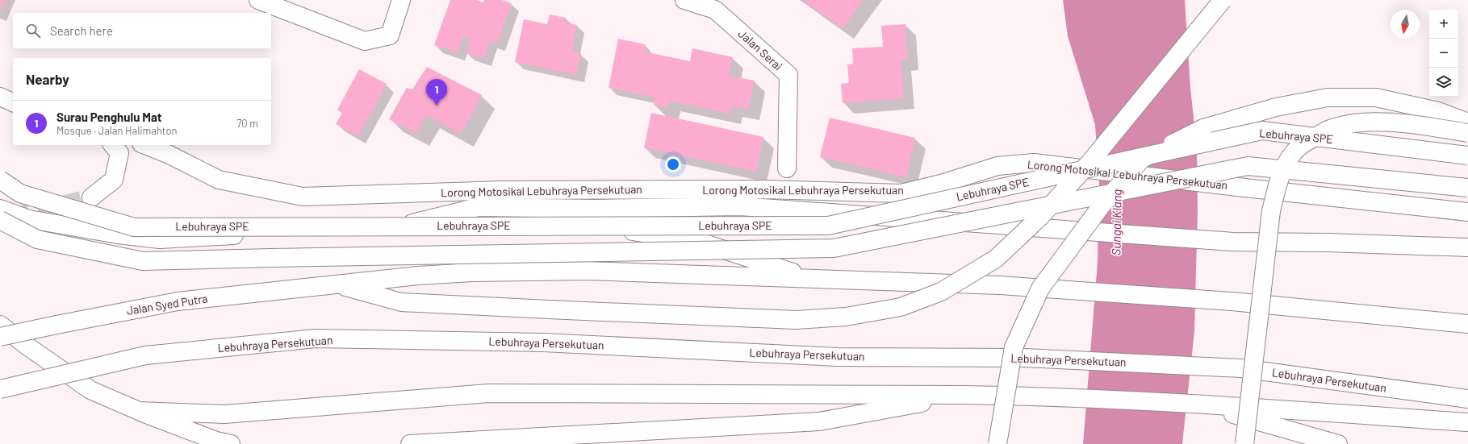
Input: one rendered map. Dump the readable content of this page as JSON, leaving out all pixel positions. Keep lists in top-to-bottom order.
{
  "streets": {
    "main road": [
      "Jalan Serai",
      "Lebuhraya SPE",
      "Lorong Motosikal Lebuhraya Persekutuan",
      "Jalan Syed Putra",
      "Lebuhraya Persekutuan"
    ]
  },
  "water": ["Sungai Klang"],
  "north": "bottom",
  "page": {
    "map_buttons": ["+", "−"],
    "search": "Search here",
    "heading": "Nearby",
    "pins": "1",
    "list": [
      {
        "mark": "1",
        "name": "Surau Penghulu Mat",
        "note": "Mosque · Jalan Halimahton",
        "value": "70 m"
      }
    ]
  }
}
